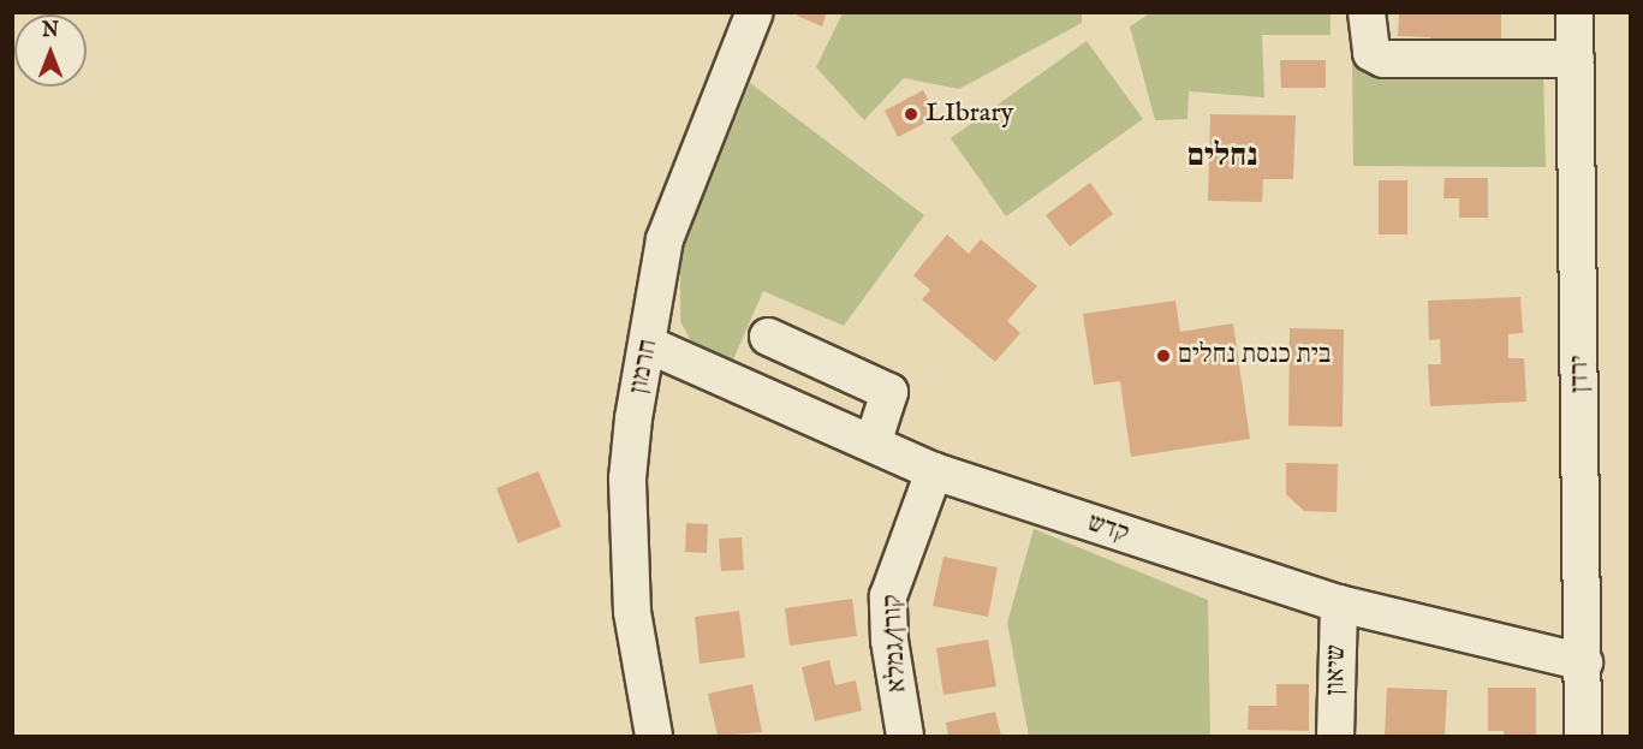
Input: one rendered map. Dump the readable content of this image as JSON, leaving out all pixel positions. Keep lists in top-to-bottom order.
{
  "streets": {
    "street": [
      "חרמון",
      "ירדן",
      "קדש",
      "קורן/גמלא",
      "שיאון"
    ]
  },
  "crossings": [
    ["חרמון", "קדש"],
    ["ירדן", "קדש"],
    ["קדש", "קורן/גמלא"],
    ["קדש", "שיאון"]
  ],
  "districts": ["נחלים"],
  "places": ["LIbrary", "בית כנסת נחלים"],
  "north": "top"
}
